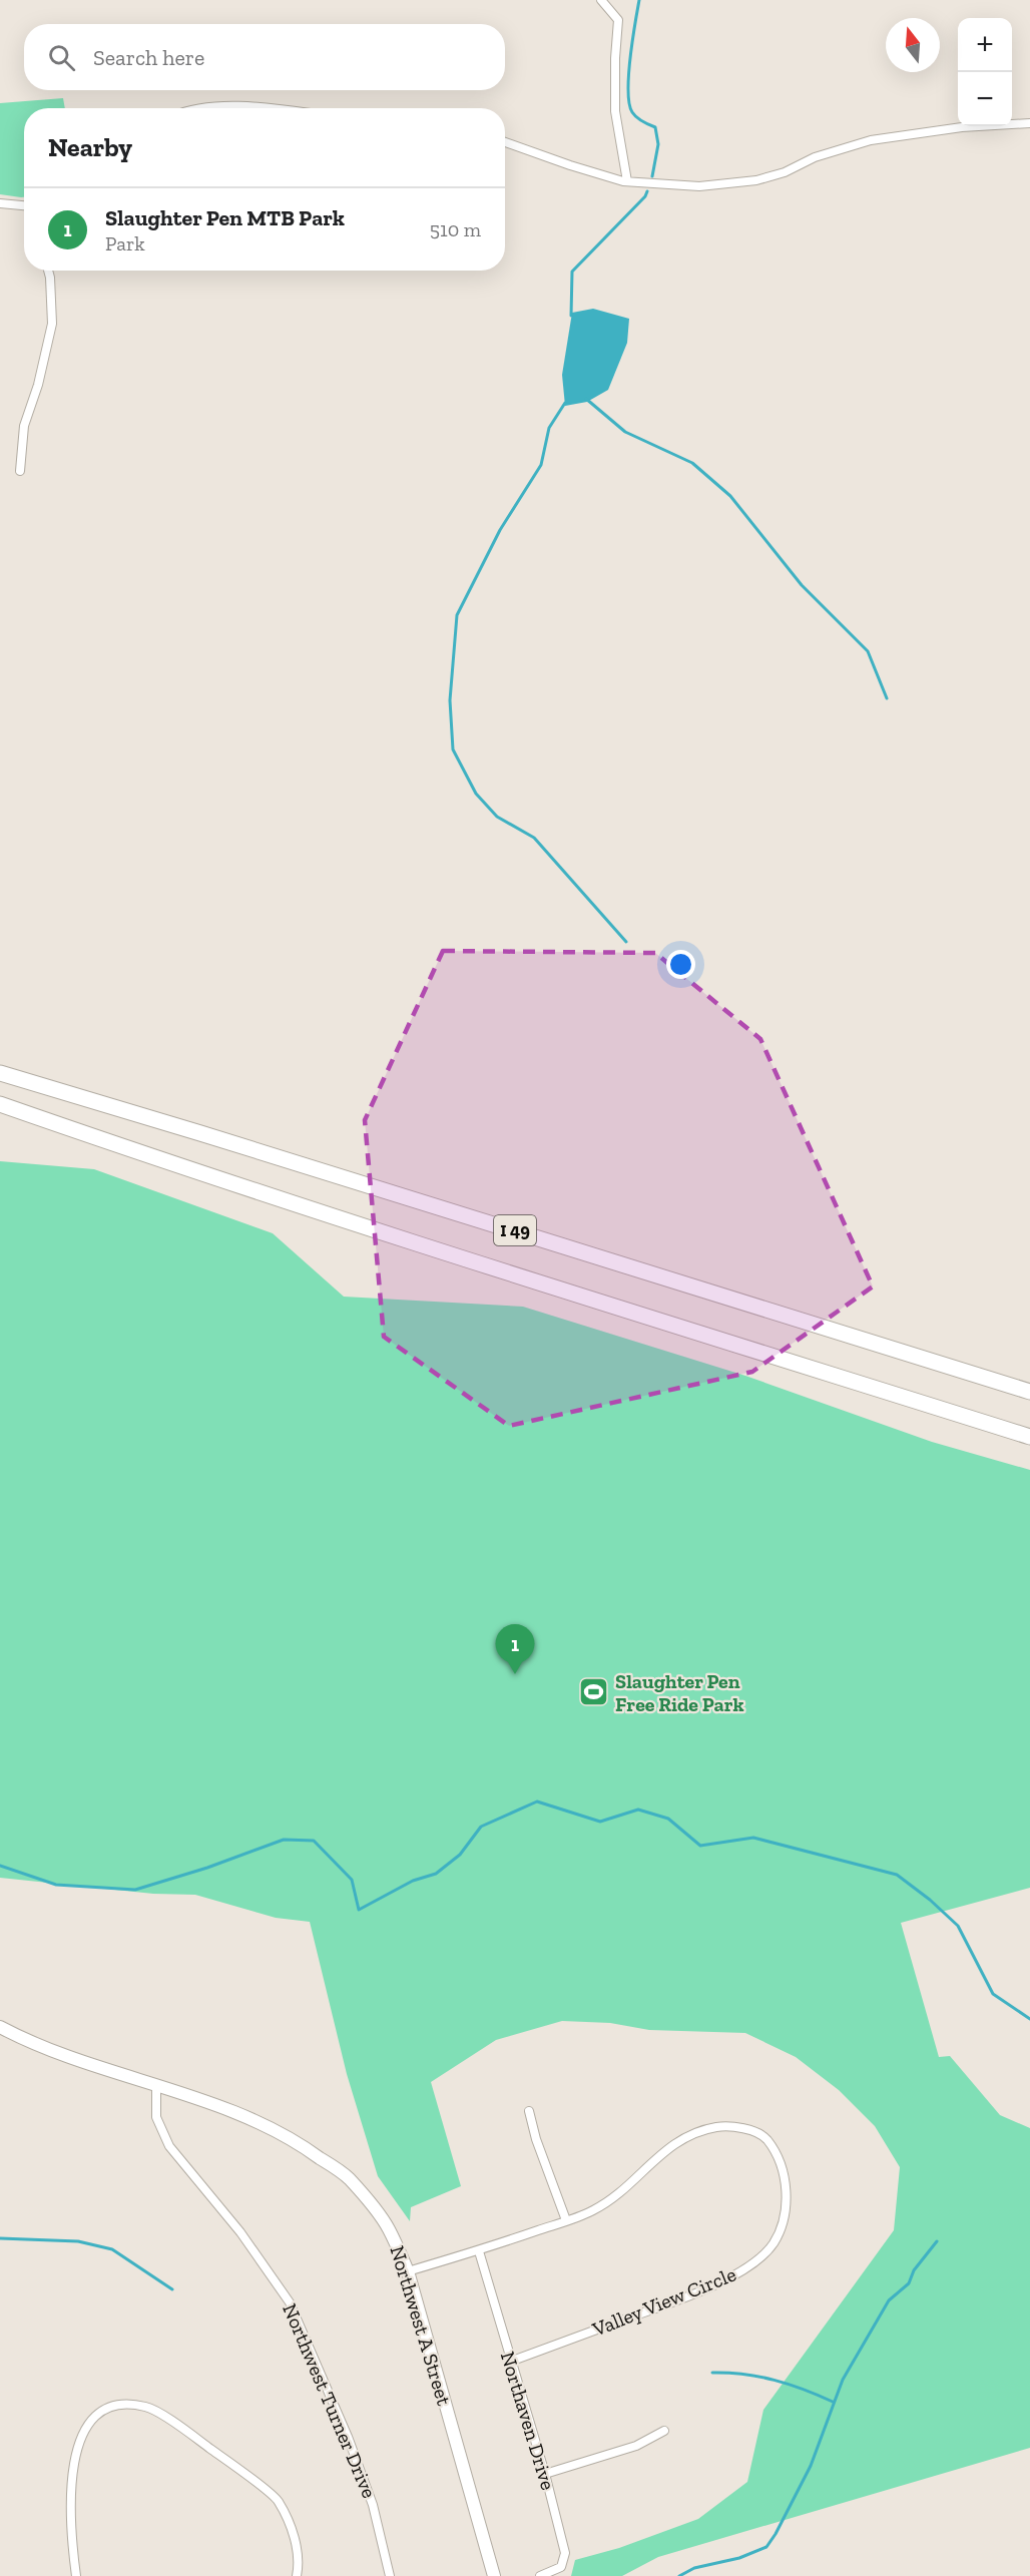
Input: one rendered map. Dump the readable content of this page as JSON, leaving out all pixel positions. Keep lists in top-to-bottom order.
{
  "streets": {
    "highway": ["I 49"],
    "street": [
      "Valley View Circle",
      "Northwest A Street",
      "Northwest Turner Drive",
      "Northaven Drive"
    ]
  },
  "crossings": [
    ["Valley View Circle", "Northwest A Street"],
    ["Valley View Circle", "Northaven Drive"],
    ["Northwest A Street", "Northwest Turner Drive"]
  ],
  "places": {
    "sports": ["Slaughter Pen Free Ride Park"]
  },
  "north": "top",
  "page": {
    "map_buttons": ["+", "−"],
    "search": "Search here",
    "heading": "Nearby",
    "list": [
      {
        "mark": "1",
        "name": "Slaughter Pen MTB Park",
        "note": "Park",
        "value": "510 m"
      }
    ],
    "pins": "1"
  }
}
